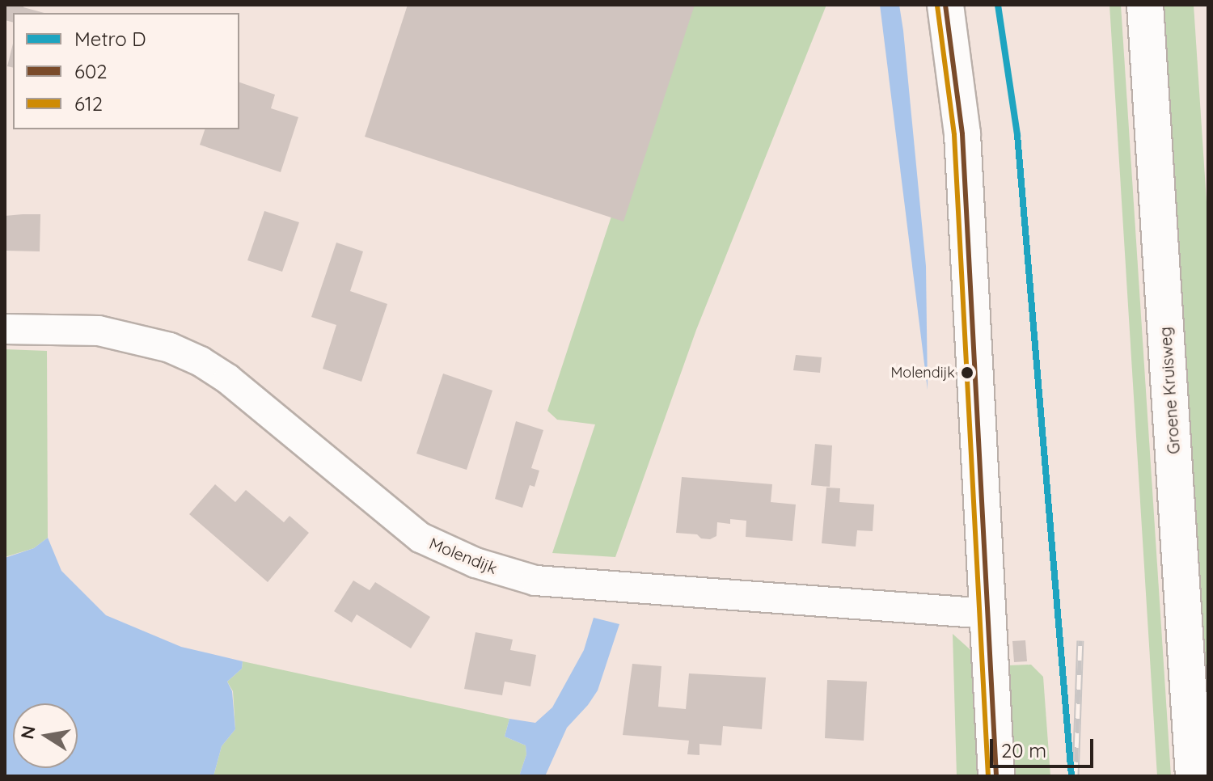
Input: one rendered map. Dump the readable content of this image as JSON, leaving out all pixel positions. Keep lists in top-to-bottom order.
{
  "streets": {
    "street": ["Groene Kruisweg", "Molendijk"]
  },
  "places": ["Molendijk"],
  "lines": ["metro line D", "transit line 602", "transit line 612"],
  "legend": ["Metro D", "602", "612"],
  "scale_bar": "20 m",
  "north": "left"
}
